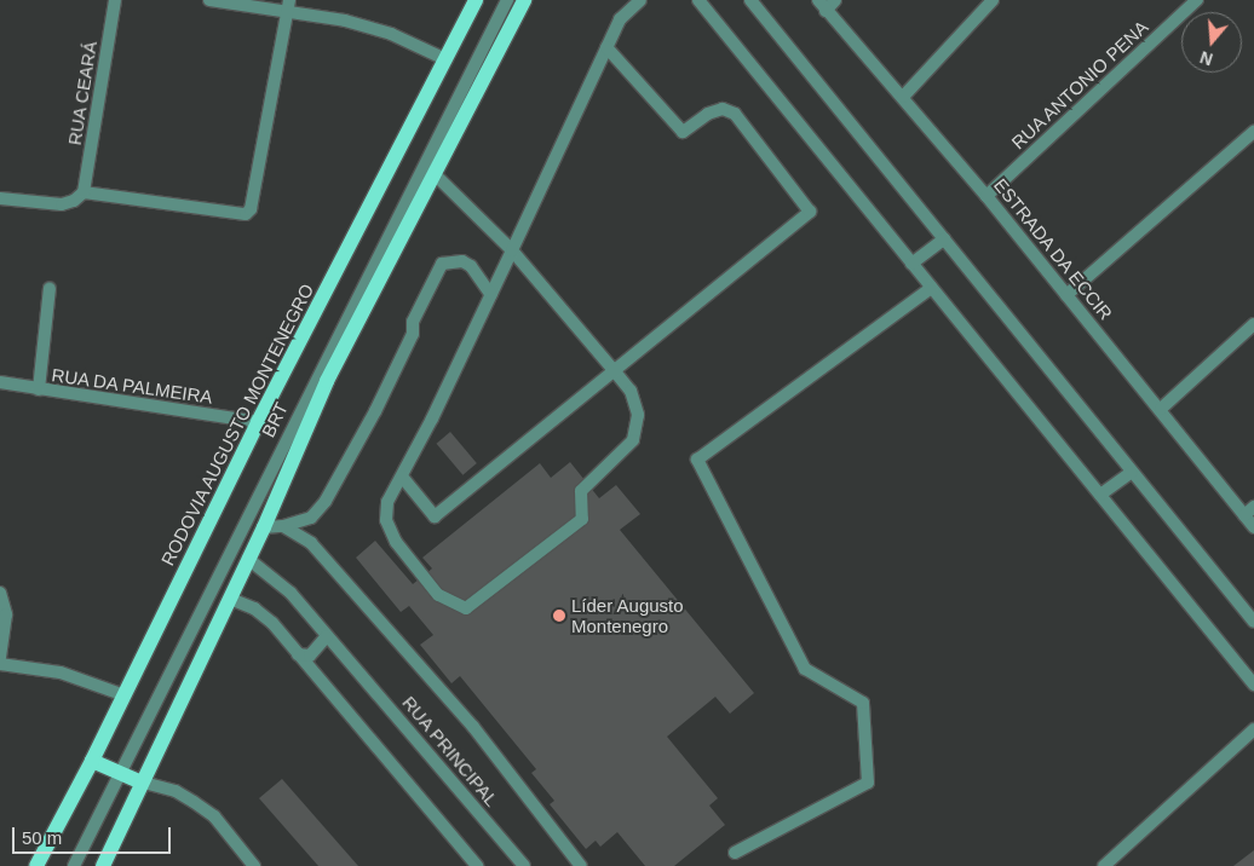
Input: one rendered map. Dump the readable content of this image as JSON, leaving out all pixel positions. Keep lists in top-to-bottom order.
{
  "streets": {
    "main road": ["RODOVIA AUGUSTO MONTENEGRO"],
    "street": [
      "RUA ANTONIO PENA",
      "RUA CEARÁ",
      "ESTRADA DA ECCIR",
      "RUA DA PALMEIRA",
      "BRT",
      "RUA PRINCIPAL"
    ]
  },
  "crossings": [
    ["RUA ANTONIO PENA", "ESTRADA DA ECCIR"],
    ["RUA DA PALMEIRA", "RODOVIA AUGUSTO MONTENEGRO"]
  ],
  "places": ["Líder Augusto Montenegro"],
  "scale_bar": "50 m",
  "north": "bottom"
}
